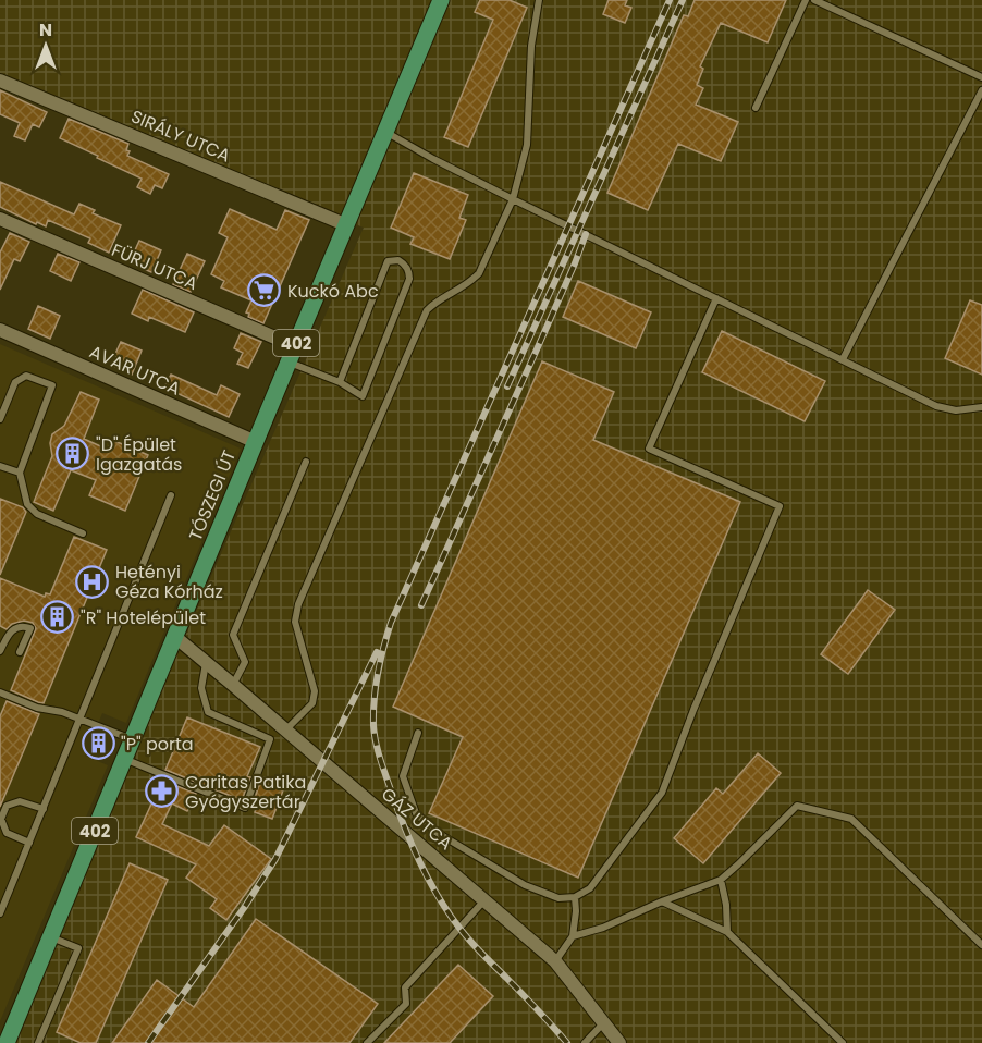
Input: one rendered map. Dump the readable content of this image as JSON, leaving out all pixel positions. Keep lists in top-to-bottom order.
{
  "streets": {
    "main road": ["402", "TÓSZEGI ÚT"],
    "street": [
      "SIRÁLY UTCA",
      "FÜRJ UTCA",
      "AVAR UTCA",
      "GÁZ UTCA"
    ]
  },
  "crossings": [
    ["SIRÁLY UTCA", "TÓSZEGI ÚT"],
    ["FÜRJ UTCA", "TÓSZEGI ÚT"],
    ["AVAR UTCA", "TÓSZEGI ÚT"],
    ["TÓSZEGI ÚT", "GÁZ UTCA"]
  ],
  "places": {
    "supermarket": ["Kuckó Abc"],
    "building": ["\"D\" Épület Igazgatás", "\"R\" Hotelépület", "\"P\" porta"],
    "hospital": ["Hetényi Géza Kórház"],
    "pharmacy": ["Caritas Patika Gyógyszertár"]
  },
  "north": "top"
}
